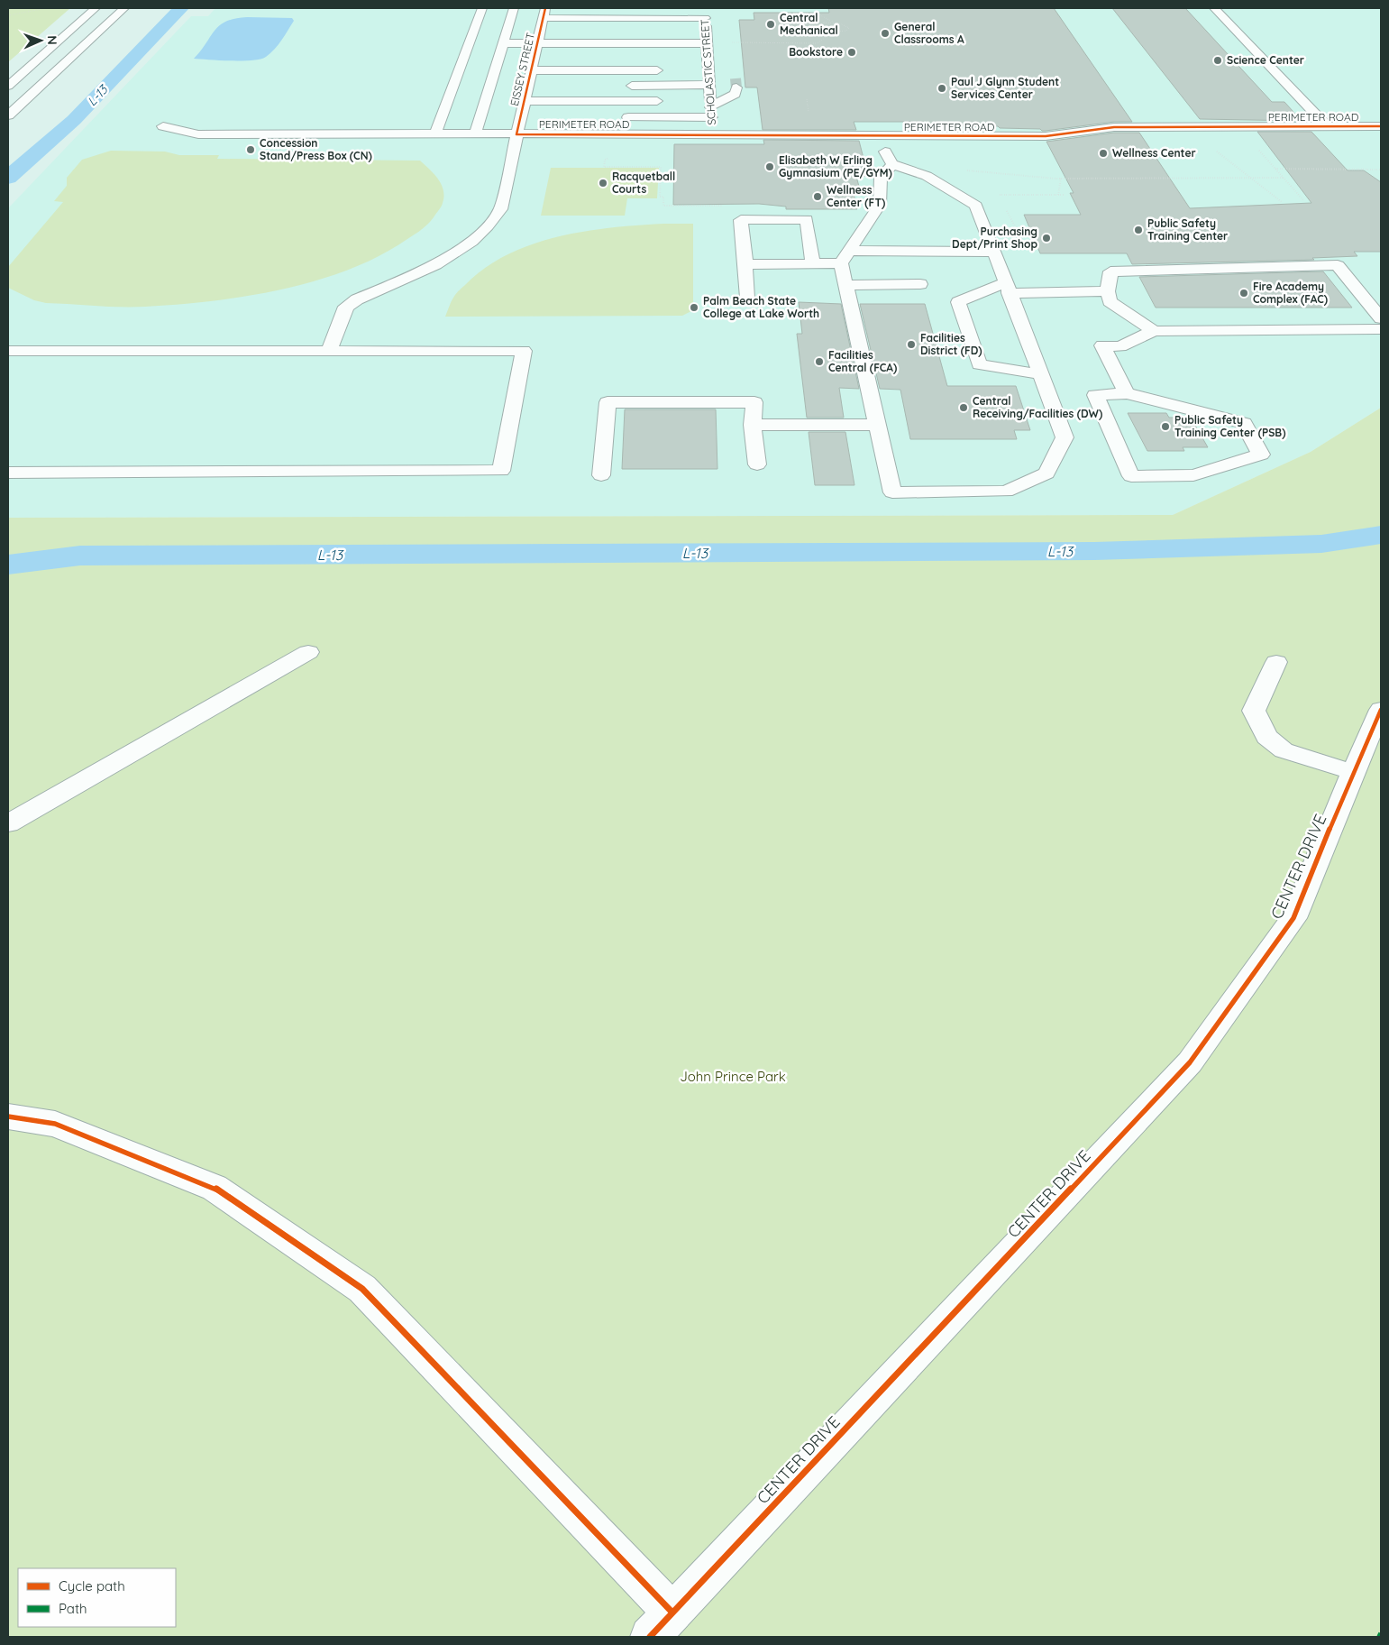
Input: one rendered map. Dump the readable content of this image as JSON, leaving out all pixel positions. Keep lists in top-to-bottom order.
{
  "streets": {
    "street": [
      "EISSEY STREET",
      "SCHOLASTIC STREET",
      "PERIMETER ROAD",
      "CENTER DRIVE"
    ]
  },
  "crossings": [
    ["EISSEY STREET", "SCHOLASTIC STREET"],
    ["EISSEY STREET", "PERIMETER ROAD"],
    ["SCHOLASTIC STREET", "PERIMETER ROAD"]
  ],
  "water": ["L-13"],
  "parks": ["John Prince Park"],
  "places": [
    "Central Mechanical",
    "General Classrooms A",
    "Bookstore",
    "Science Center",
    "Paul J Glynn Student Services Center",
    "Concession Stand/Press Box (CN)",
    "Wellness Center",
    "Elisabeth W Erling Gymnasium (PE/GYM)",
    "Racquetball Courts",
    "Wellness Center (FT)",
    "Public Safety Training Center",
    "Purchasing Dept/Print Shop",
    "Fire Academy Complex (FAC)",
    "Palm Beach State College at Lake Worth",
    "Facilities District (FD)",
    "Facilities Central (FCA)",
    "Central Receiving/Facilities (DW)",
    "Public Safety Training Center (PSB)"
  ],
  "legend": ["Cycle path", "Path"],
  "north": "right"
}
